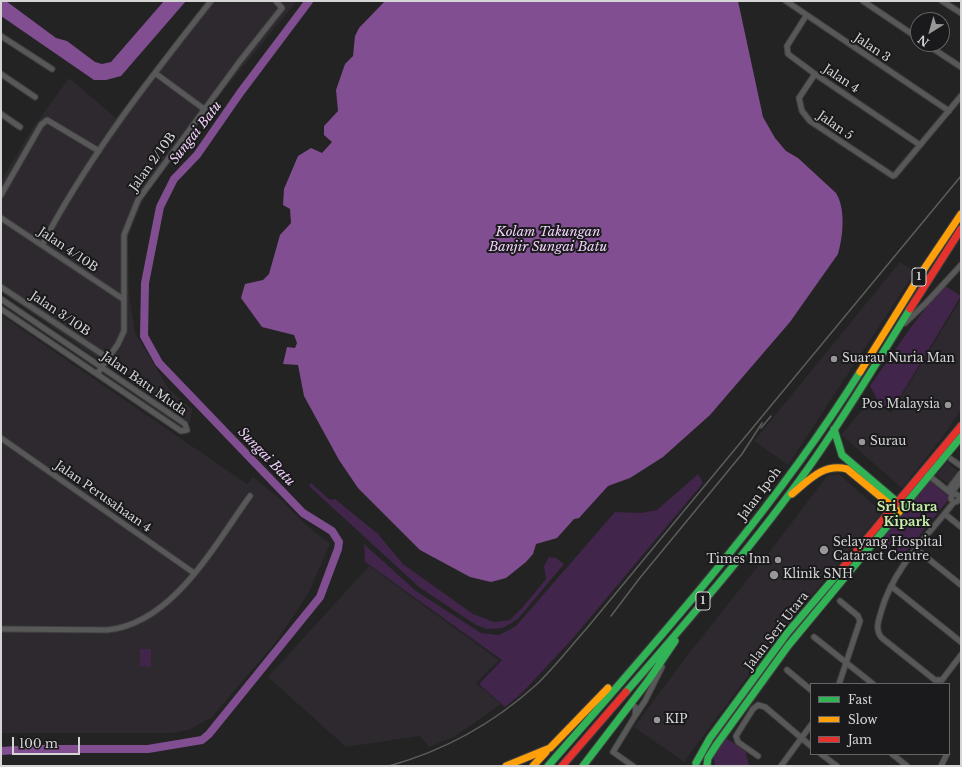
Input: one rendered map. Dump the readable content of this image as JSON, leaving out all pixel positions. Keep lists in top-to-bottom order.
{
  "streets": {
    "main road": ["1", "Jalan Ipoh", "Jalan Seri Utara"],
    "street": [
      "Jalan 3",
      "Jalan 4",
      "Jalan 5",
      "Jalan 2/10B",
      "Jalan 4/10B",
      "Jalan 3/10B",
      "Jalan Batu Muda",
      "Jalan Perusahaan 4"
    ]
  },
  "crossings": [
    ["Jalan 3", "Jalan 4"],
    ["Jalan 4", "Jalan 5"],
    ["Jalan 2/10B", "Jalan 4/10B"],
    ["Jalan 2/10B", "Jalan 3/10B"],
    ["Jalan 2/10B", "Jalan Batu Muda"]
  ],
  "districts": ["Sri Utara Kipark"],
  "water": ["Sungai Batu", "Kolam Takungan Banjir Sungai Batu"],
  "places": [
    "Suarau Nuria Man",
    "Pos Malaysia",
    "Surau",
    "Selayang Hospital Cataract Centre",
    "Times Inn",
    "Klinik SNH",
    "KIP"
  ],
  "legend": ["Fast", "Slow", "Jam"],
  "scale_bar": "100 m",
  "north": "bottom left"
}
